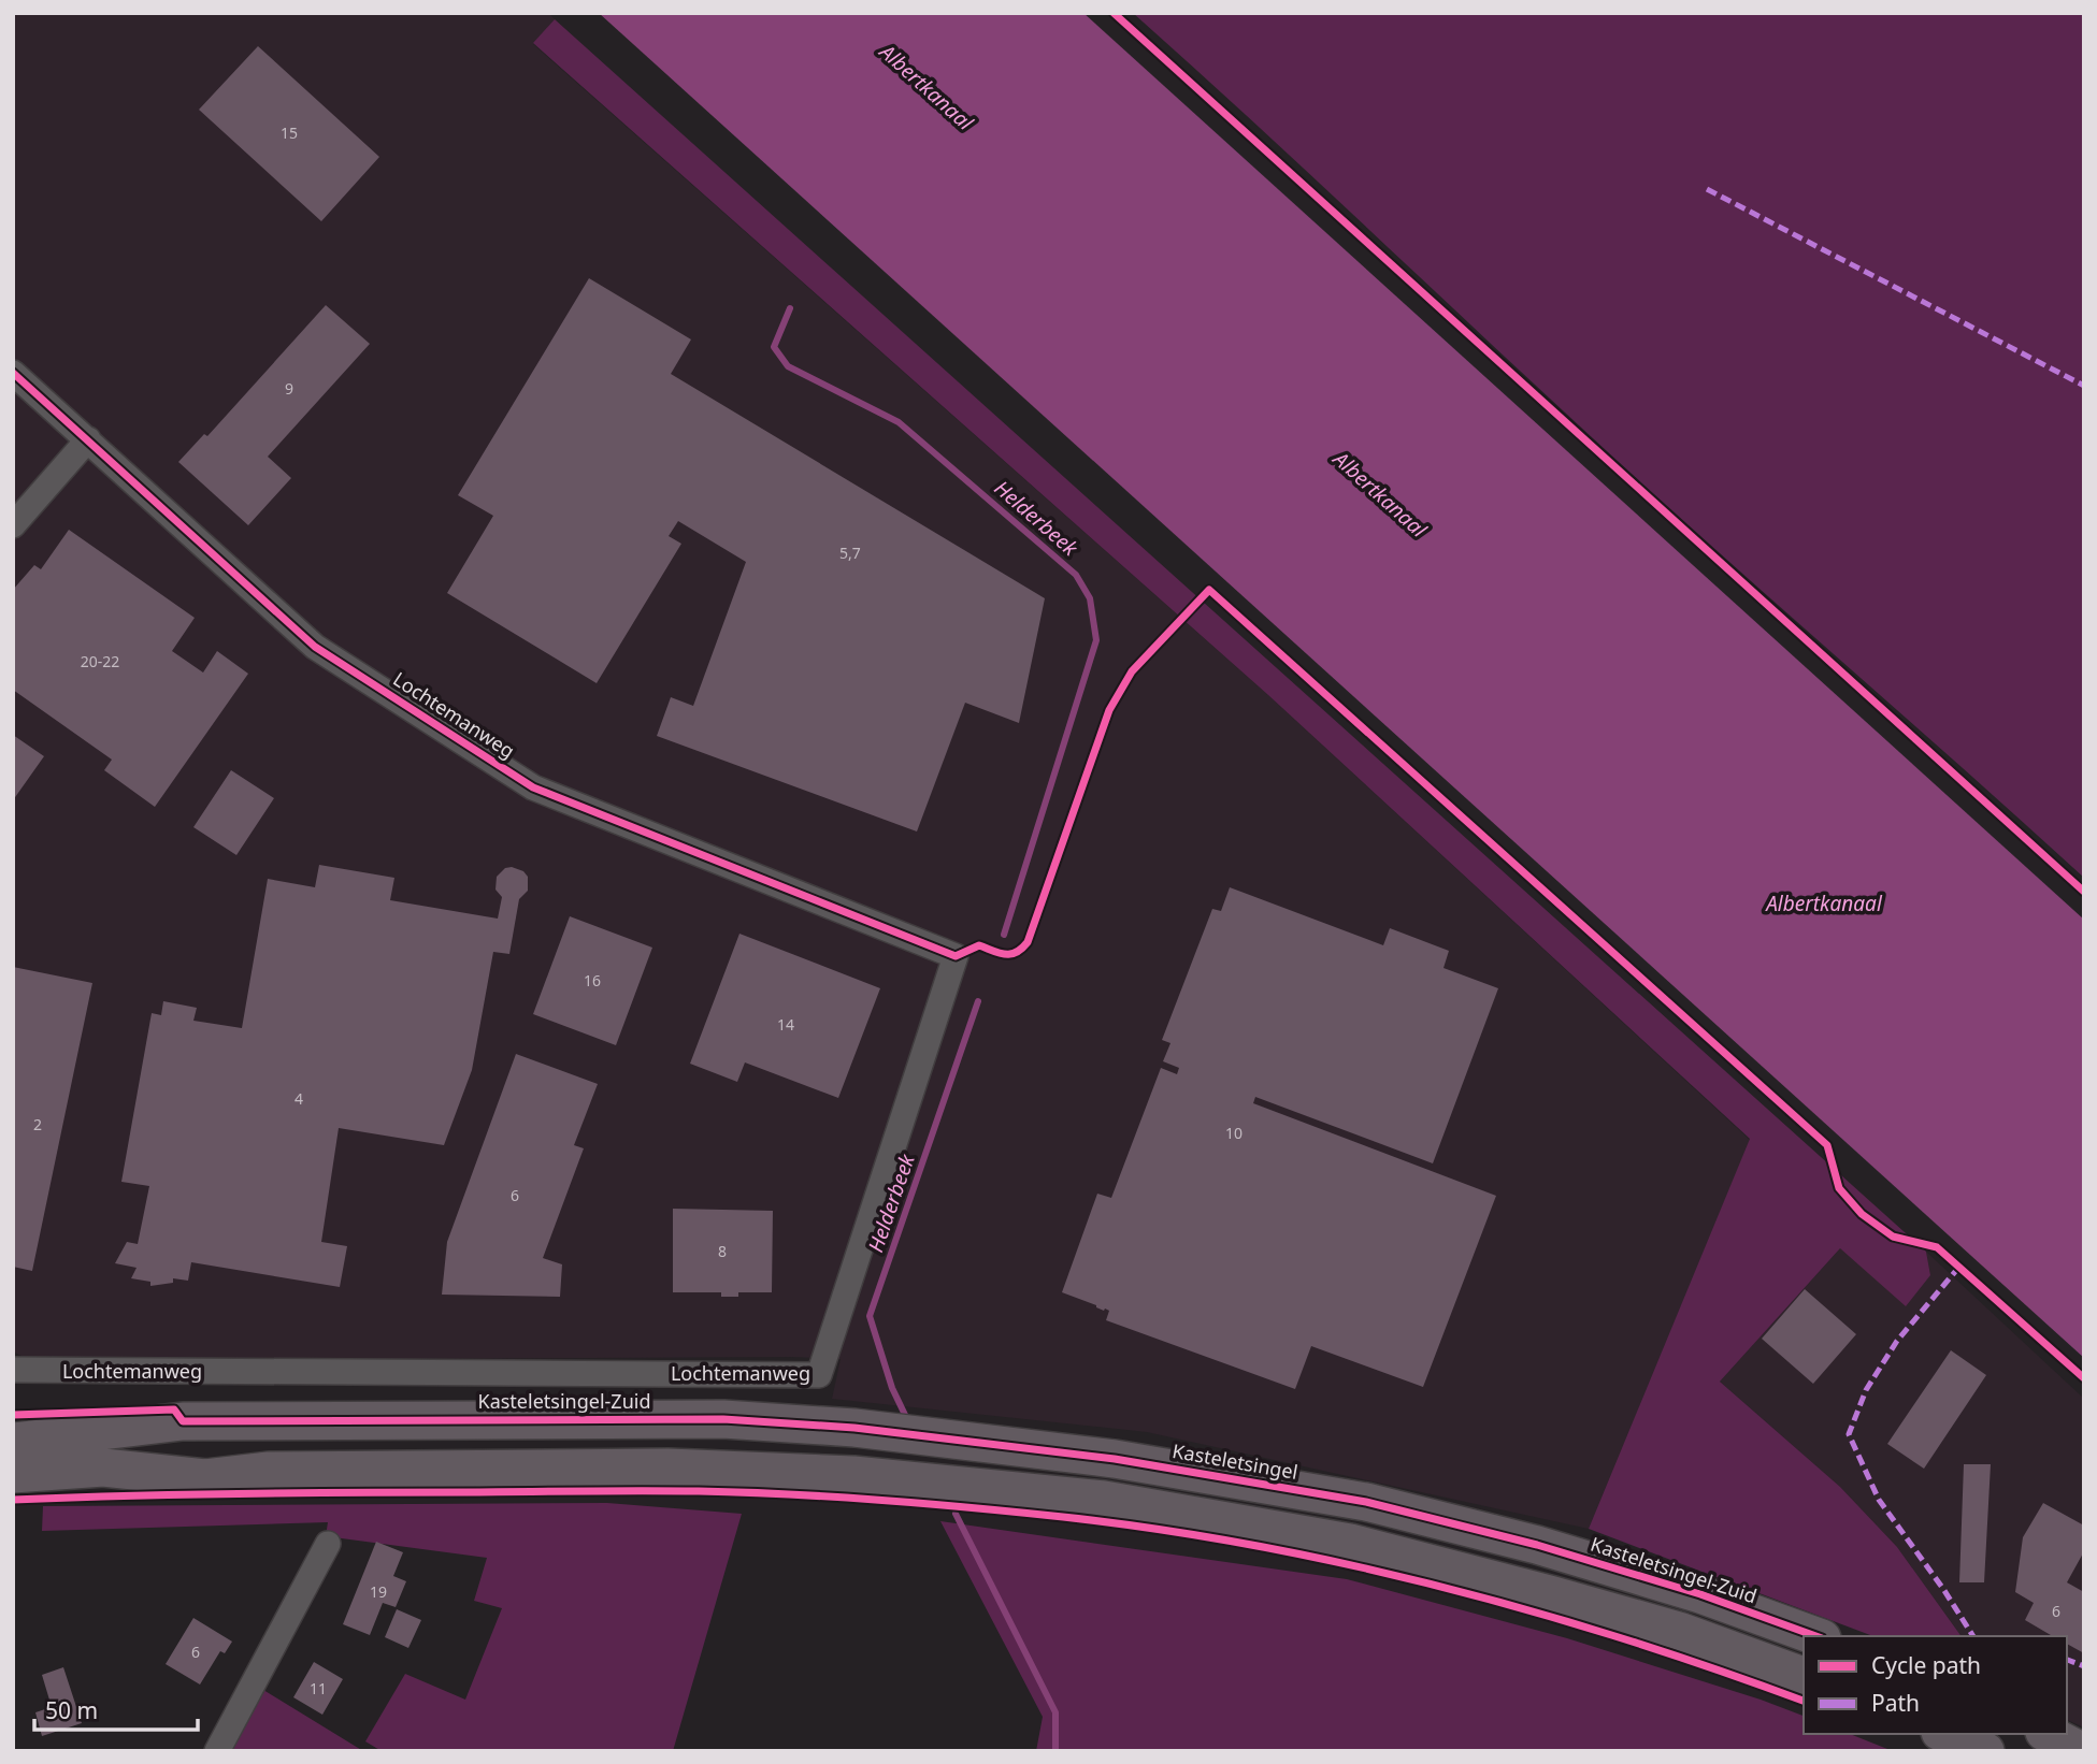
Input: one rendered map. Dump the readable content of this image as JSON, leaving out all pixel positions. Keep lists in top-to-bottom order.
{
  "streets": {
    "main road": ["Kasteletsingel-Zuid", "Kasteletsingel"],
    "street": ["Lochtemanweg"]
  },
  "crossings": [
    ["Kasteletsingel-Zuid", "Kasteletsingel"]
  ],
  "water": ["Albertkanaal", "Helderbeek"],
  "house_numbers": [
    "15",
    "9",
    "5,7",
    "20-22",
    "16",
    "14",
    "4",
    "2",
    "10",
    "6",
    "8",
    "19",
    "6",
    "6",
    "11"
  ],
  "legend": ["Cycle path", "Path"],
  "scale_bar": "50 m"
}
